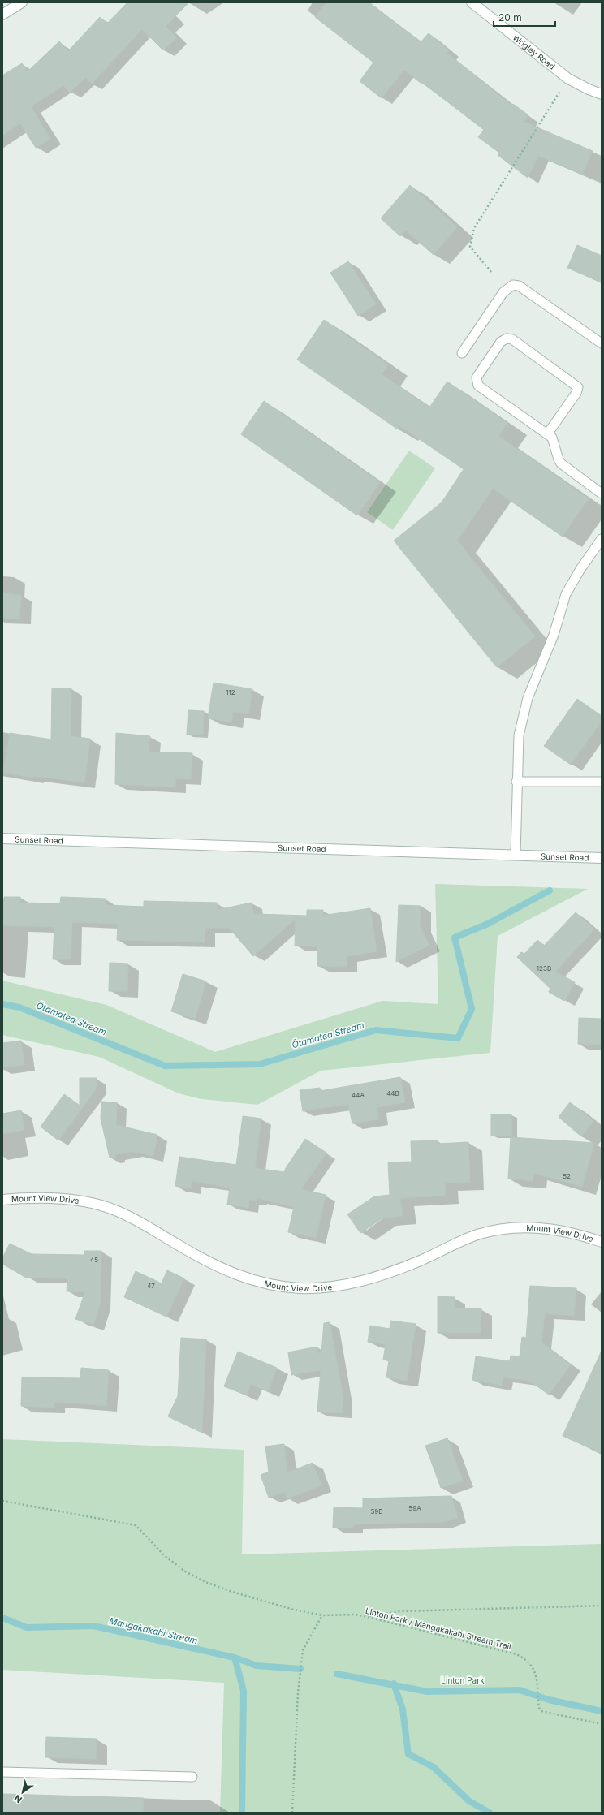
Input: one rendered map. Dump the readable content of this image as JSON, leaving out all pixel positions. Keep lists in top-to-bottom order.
{
  "streets": {
    "street": ["Wrigley Road", "Sunset Road", "Mount View Drive"],
    "path": ["Linton Park / Mangakakahi Stream Trail"]
  },
  "water": ["Ōtamatea Stream", "Mangakakahi Stream"],
  "parks": ["Linton Park"],
  "house_numbers": [
    "112",
    "123B",
    "44B",
    "44A",
    "52",
    "45",
    "47",
    "59A",
    "59B"
  ],
  "scale_bar": "20 m",
  "north": "bottom left"
}
